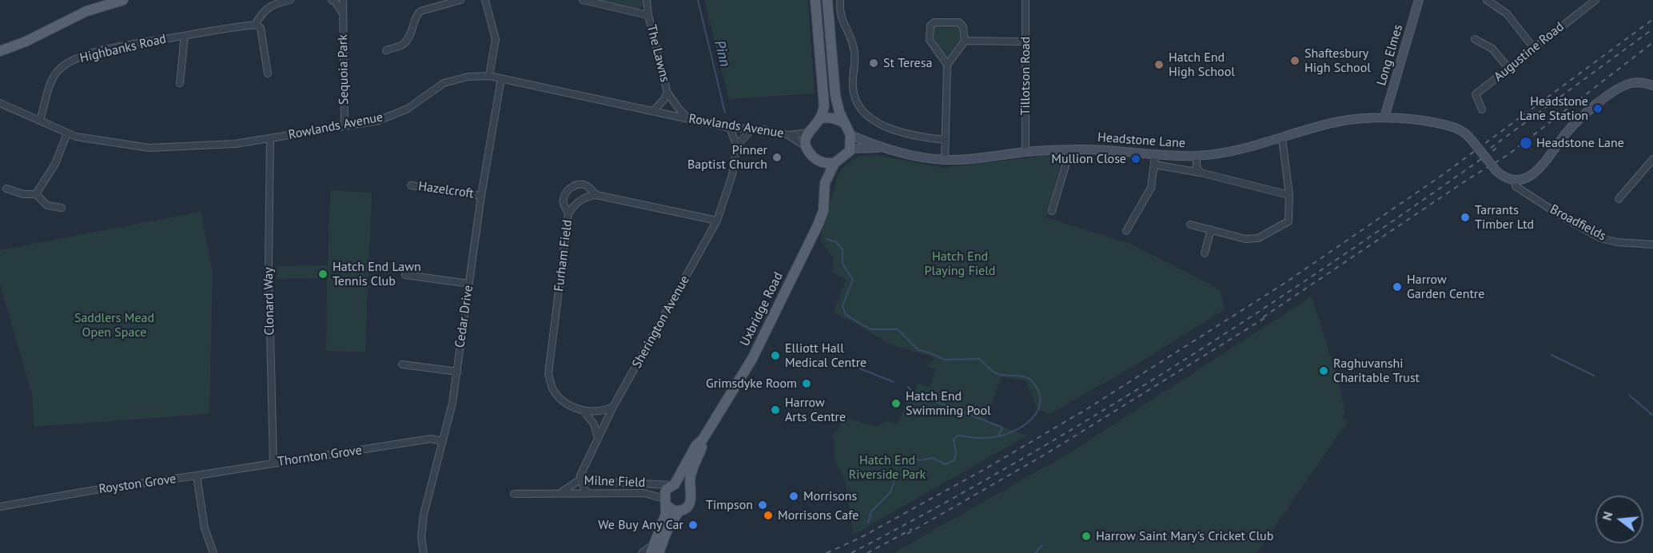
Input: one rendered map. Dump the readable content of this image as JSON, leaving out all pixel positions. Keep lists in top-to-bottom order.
{
  "streets": {
    "main road": ["Uxbridge Road"],
    "street": [
      "Highbanks Road",
      "Augustine Road",
      "The Lawns",
      "Long Elmes",
      "Sequoia Park",
      "Tillotson Road",
      "Rowlands Avenue",
      "Headstone Lane",
      "Hazelcroft",
      "Broadfields",
      "Furham Field",
      "Clonard Way",
      "Cedar Drive",
      "Sherington Avenue",
      "Thornton Grove",
      "Milne Field",
      "Royston Grove"
    ]
  },
  "crossings": [
    ["Highbanks Road", "Rowlands Avenue"],
    ["Long Elmes", "Headstone Lane"],
    ["Sequoia Park", "Rowlands Avenue"],
    ["Tillotson Road", "Headstone Lane"],
    ["Rowlands Avenue", "Headstone Lane"],
    ["Rowlands Avenue", "Clonard Way"],
    ["Rowlands Avenue", "Uxbridge Road"],
    ["Rowlands Avenue", "Cedar Drive"],
    ["Headstone Lane", "Broadfields"],
    ["Headstone Lane", "Uxbridge Road"],
    ["Hazelcroft", "Cedar Drive"],
    ["Furham Field", "Sherington Avenue"],
    ["Clonard Way", "Thornton Grove"],
    ["Uxbridge Road", "Milne Field"],
    ["Cedar Drive", "Thornton Grove"],
    ["Sherington Avenue", "Milne Field"],
    ["Thornton Grove", "Royston Grove"]
  ],
  "water": ["Pinn"],
  "parks": ["Hatch End Playing Field", "Saddlers Mead Open Space", "Hatch End Riverside Park"],
  "places": [
    "Shaftesbury High School",
    "St Teresa",
    "Hatch End High School",
    "Headstone Lane Station",
    "Headstone Lane",
    "Pinner Baptist Church",
    "Mullion Close",
    "Tarrants Timber Ltd",
    "Hatch End Lawn Tennis Club",
    "Harrow Garden Centre",
    "Elliott Hall Medical Centre",
    "Raghuvanshi Charitable Trust",
    "Grimsdyke Room",
    "Hatch End Swimming Pool",
    "Harrow Arts Centre",
    "Morrisons",
    "Timpson",
    "Morrisons Cafe",
    "We Buy Any Car",
    "Harrow Saint Mary's Cricket Club"
  ],
  "north": "left"
}
